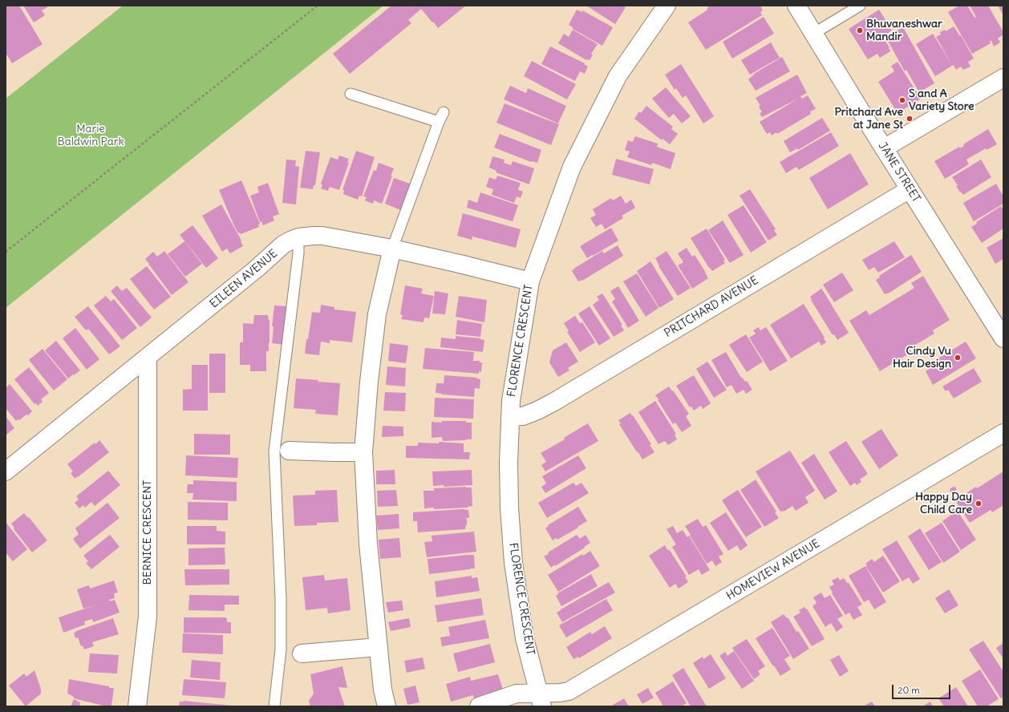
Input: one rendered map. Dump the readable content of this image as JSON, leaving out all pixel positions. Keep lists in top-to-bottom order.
{
  "streets": {
    "street": [
      "JANE STREET",
      "EILEEN AVENUE",
      "PRITCHARD AVENUE",
      "FLORENCE CRESCENT",
      "BERNICE CRESCENT",
      "HOMEVIEW AVENUE"
    ]
  },
  "crossings": [
    ["JANE STREET", "PRITCHARD AVENUE"],
    ["EILEEN AVENUE", "FLORENCE CRESCENT"],
    ["EILEEN AVENUE", "BERNICE CRESCENT"],
    ["PRITCHARD AVENUE", "FLORENCE CRESCENT"],
    ["FLORENCE CRESCENT", "HOMEVIEW AVENUE"]
  ],
  "parks": ["Marie Baldwin Park"],
  "places": [
    "Bhuvaneshwar Mandir",
    "S and A Variety Store",
    "Pritchard Ave at Jane St",
    "Cindy Vu Hair Design",
    "Happy Day Child Care"
  ],
  "scale_bar": "20 m"
}
